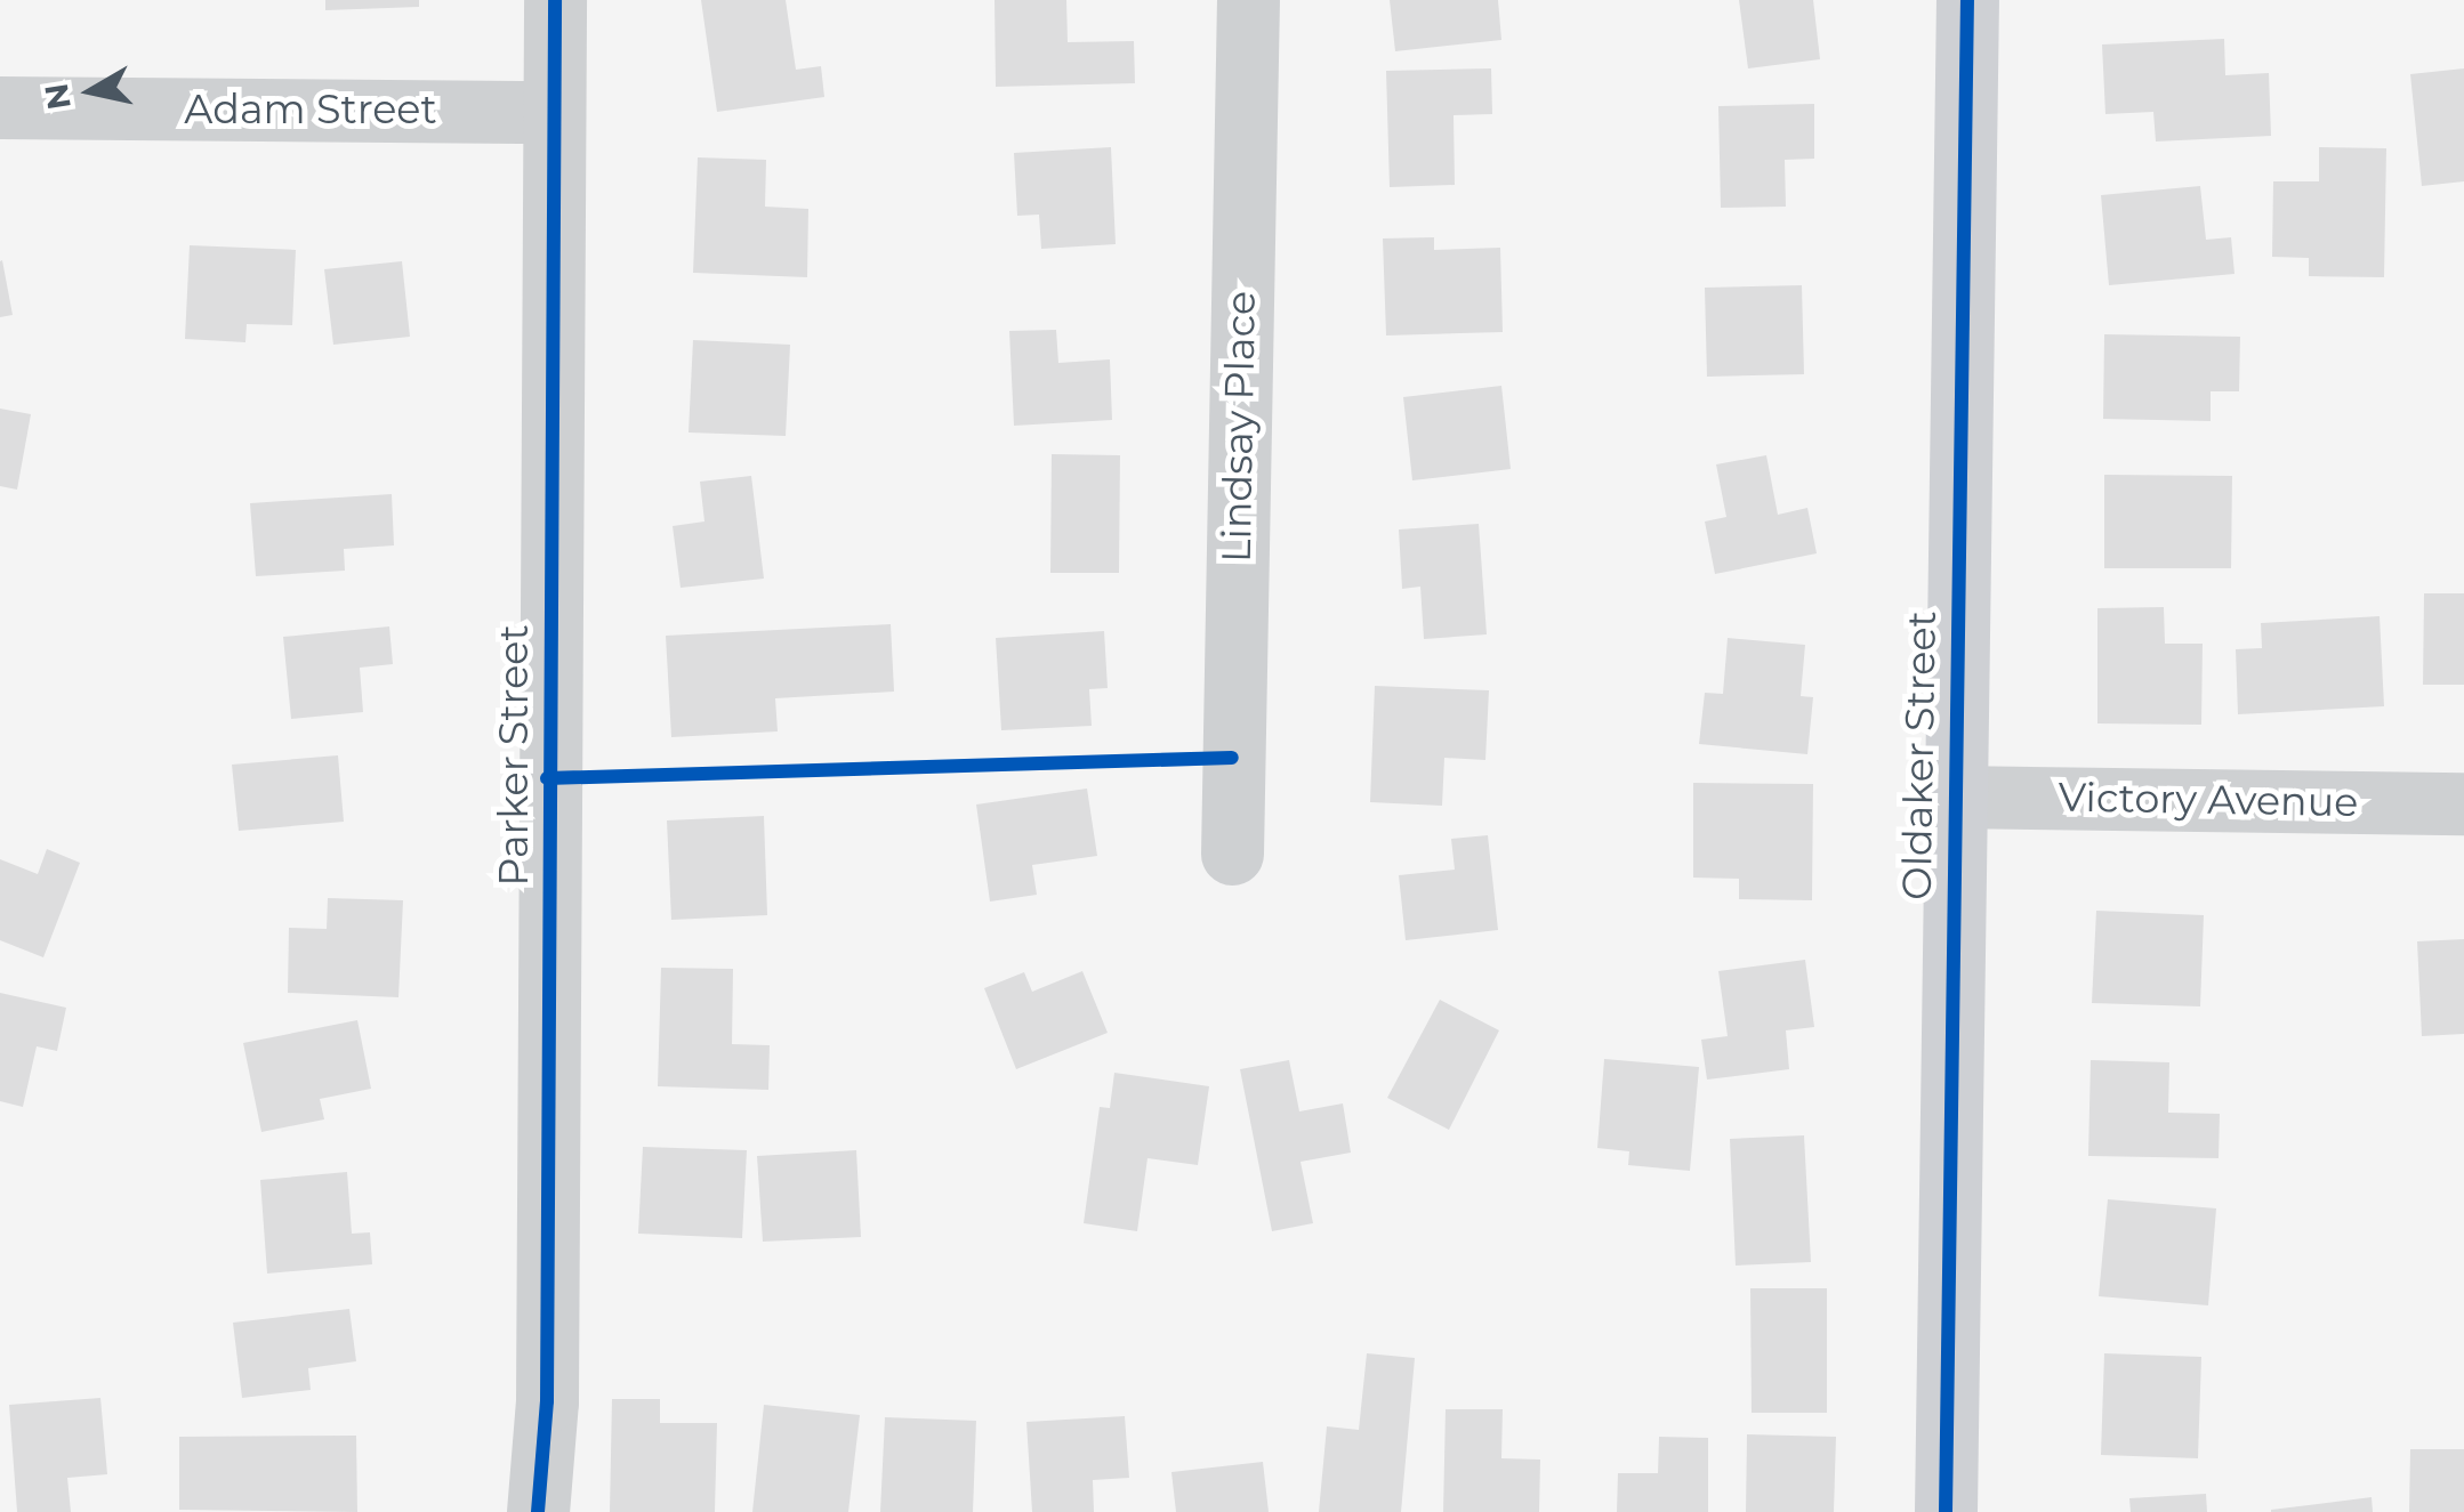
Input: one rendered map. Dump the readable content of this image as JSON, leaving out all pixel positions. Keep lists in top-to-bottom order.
{
  "streets": {
    "street": [
      "Adam Street",
      "Lindsay Place",
      "Parker Street",
      "Oldaker Street",
      "Victory Avenue"
    ]
  },
  "crossings": [
    ["Adam Street", "Parker Street"],
    ["Oldaker Street", "Victory Avenue"]
  ],
  "north": "left"
}
